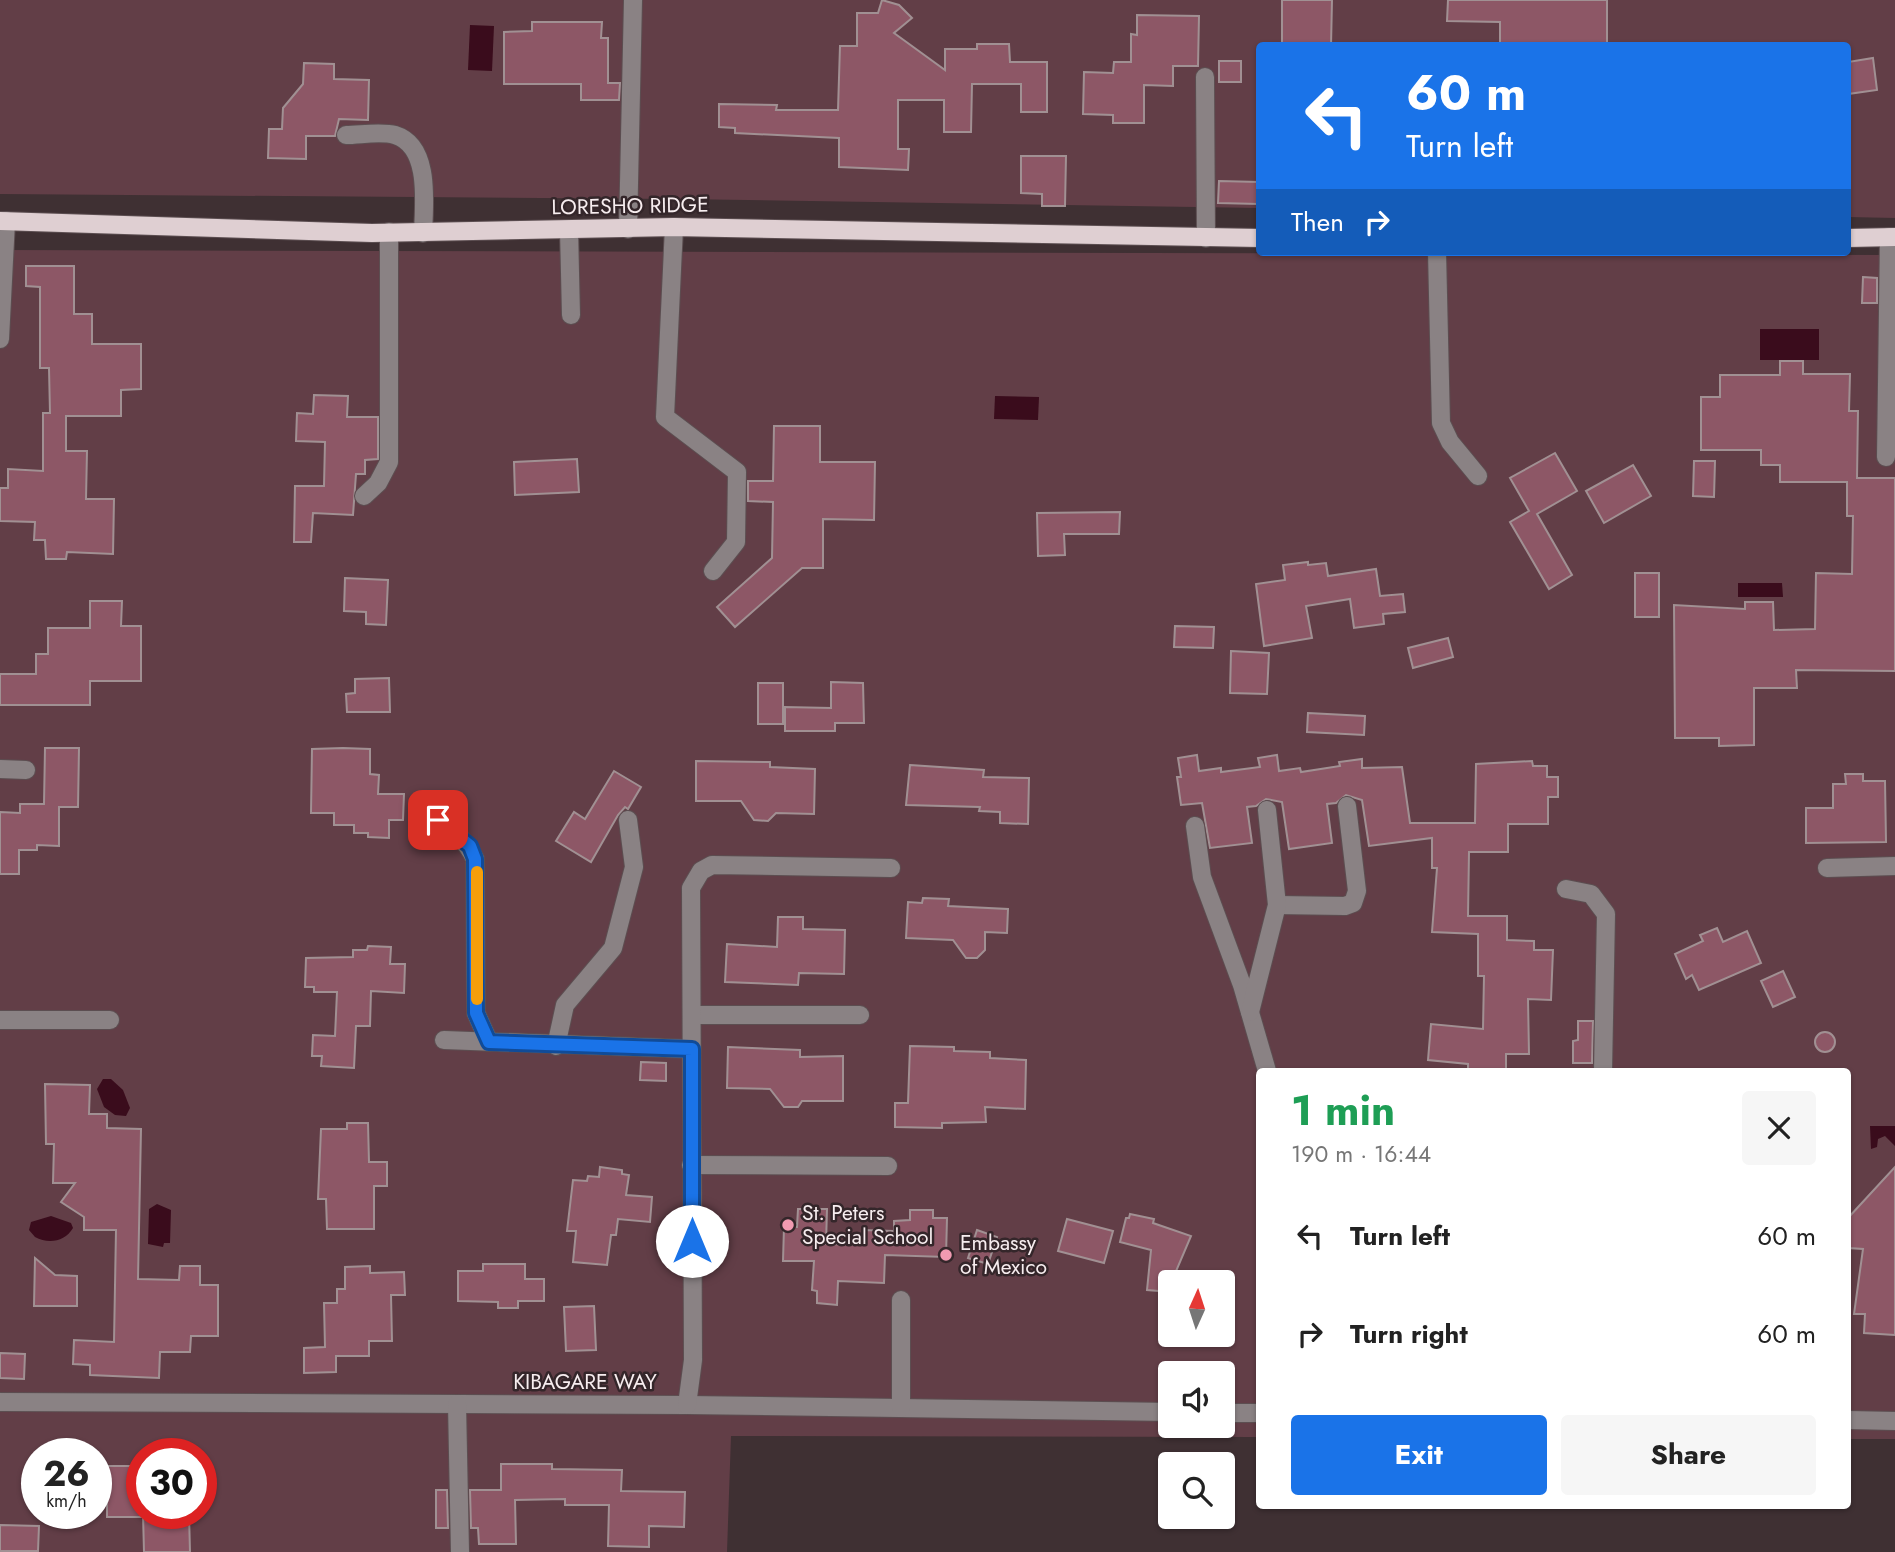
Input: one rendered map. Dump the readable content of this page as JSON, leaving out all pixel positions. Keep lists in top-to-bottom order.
{
  "streets": {
    "main road": ["LORESHO RIDGE"],
    "street": ["KIBAGARE WAY"]
  },
  "places": ["St. Peters Special School", "Embassy of Mexico"],
  "north": "top",
  "page": {
    "turn": ["60 m", "Turn left"],
    "then": "Then",
    "heading": ["1 min", "190 m · 16:44"],
    "list": [
      {
        "name": "Turn left",
        "value": "60 m"
      },
      {
        "name": "Turn right",
        "value": "60 m"
      }
    ],
    "buttons": ["Exit", "Share"],
    "speed": "26 km/h",
    "limit": "30"
  }
}
